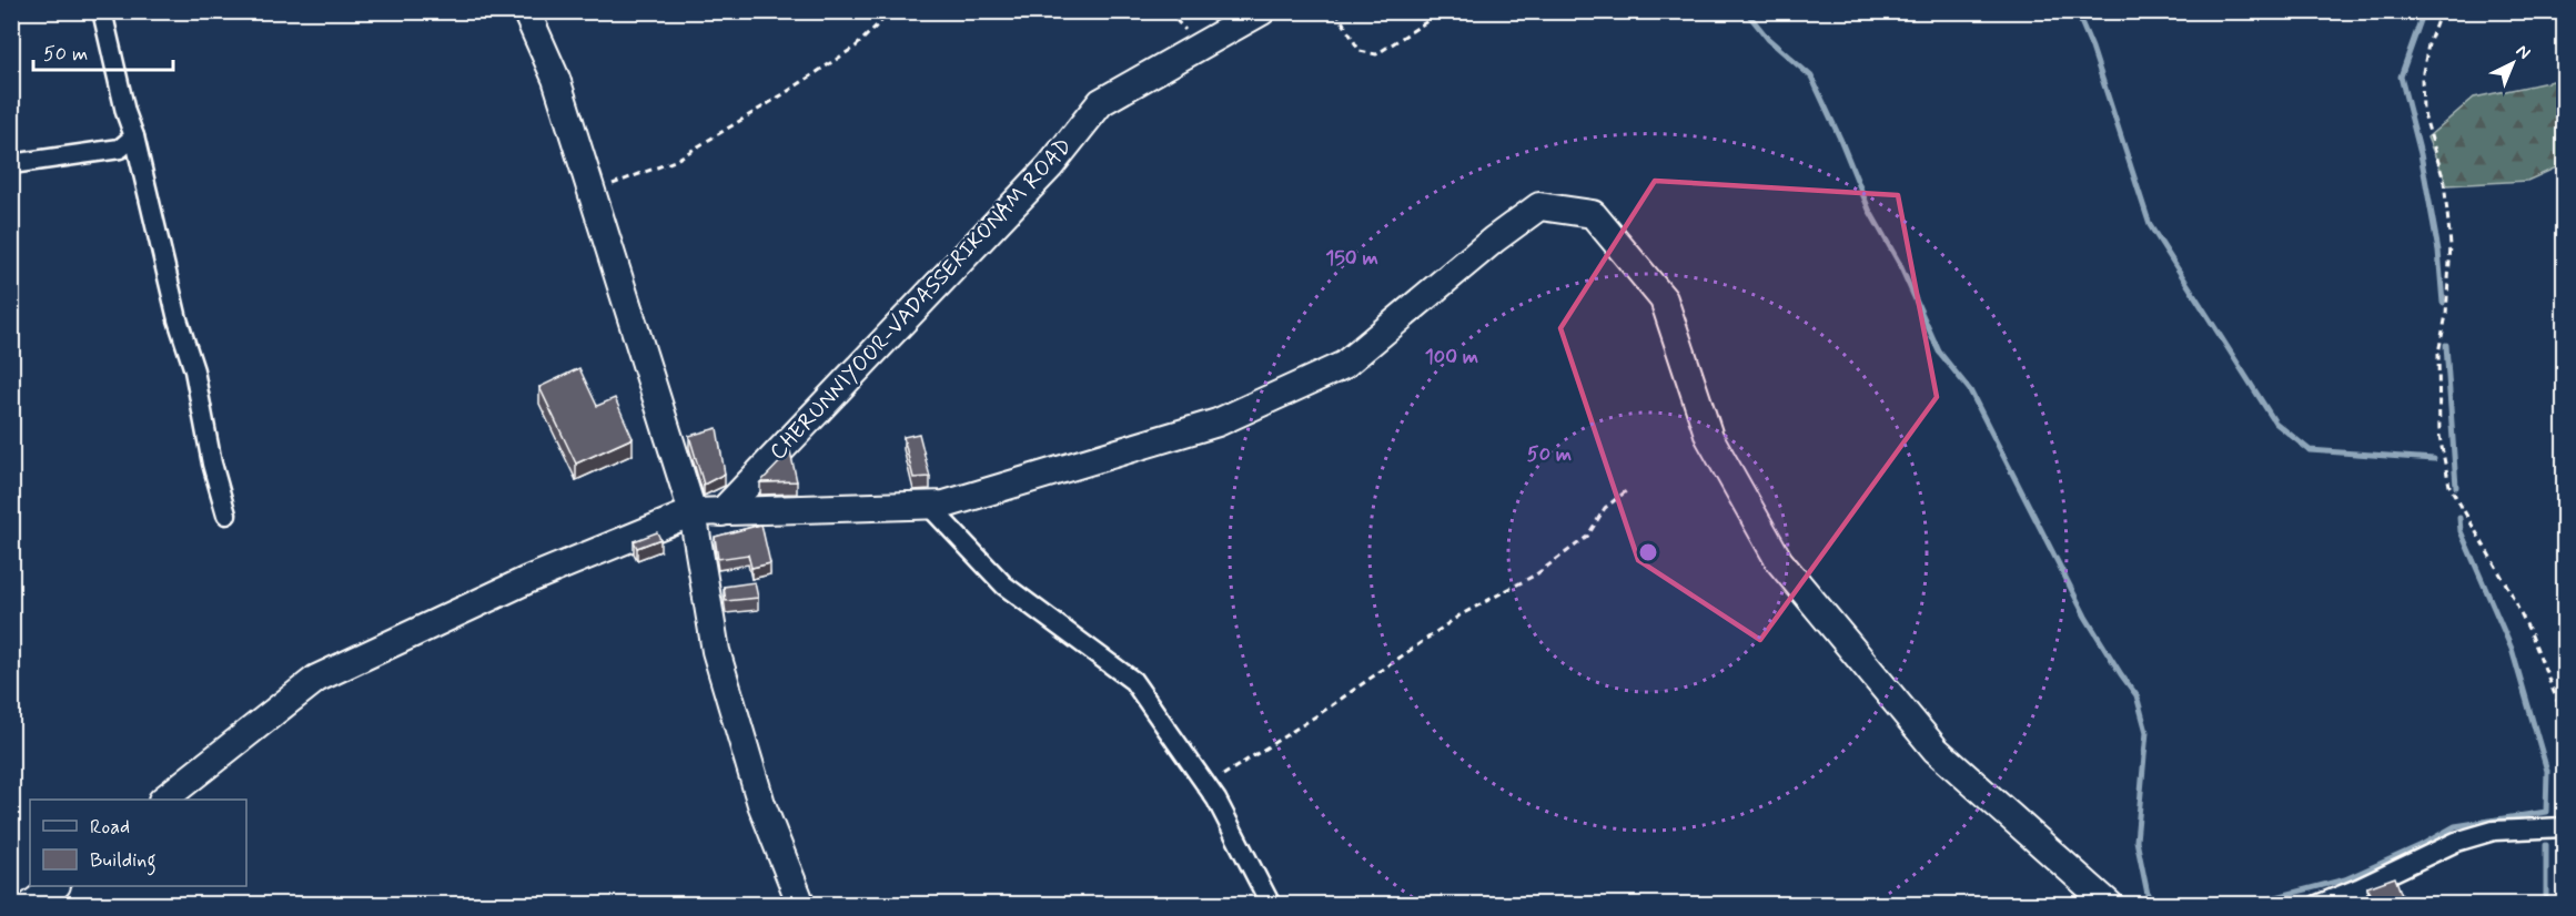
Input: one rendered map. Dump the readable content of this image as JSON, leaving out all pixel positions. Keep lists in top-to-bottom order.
{
  "streets": {
    "main road": ["CHERUNNIYOOR-VADASSERIKONAM ROAD"]
  },
  "legend": ["Road", "Building"],
  "scale_bar": "50 m",
  "north": "top right",
  "rings": ["150 m", "100 m", "50 m"]
}
